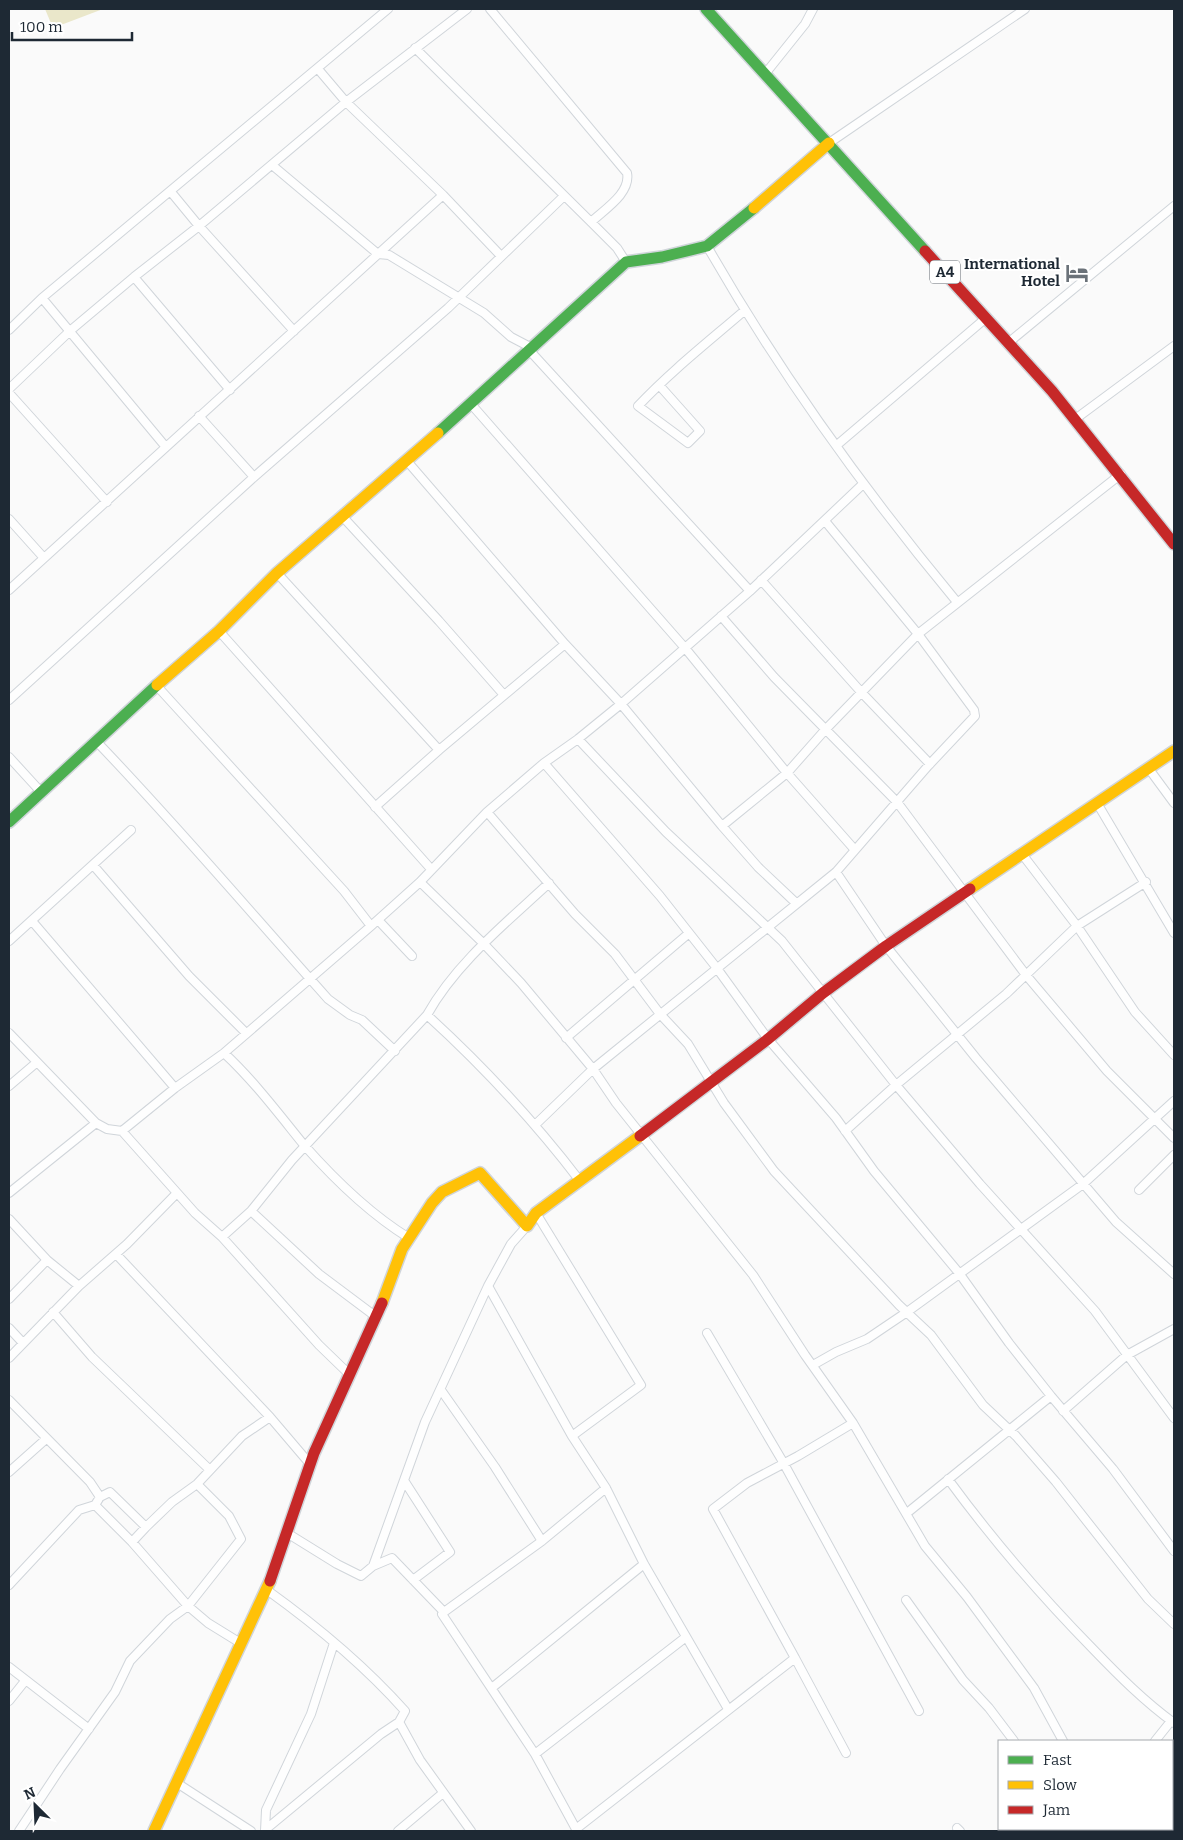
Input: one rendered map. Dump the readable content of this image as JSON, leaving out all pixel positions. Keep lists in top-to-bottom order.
{
  "streets": {
    "main road": ["A4"]
  },
  "places": {
    "hotel": ["International Hotel"]
  },
  "legend": ["Fast", "Slow", "Jam"],
  "scale_bar": "100 m",
  "north": "top left"
}
